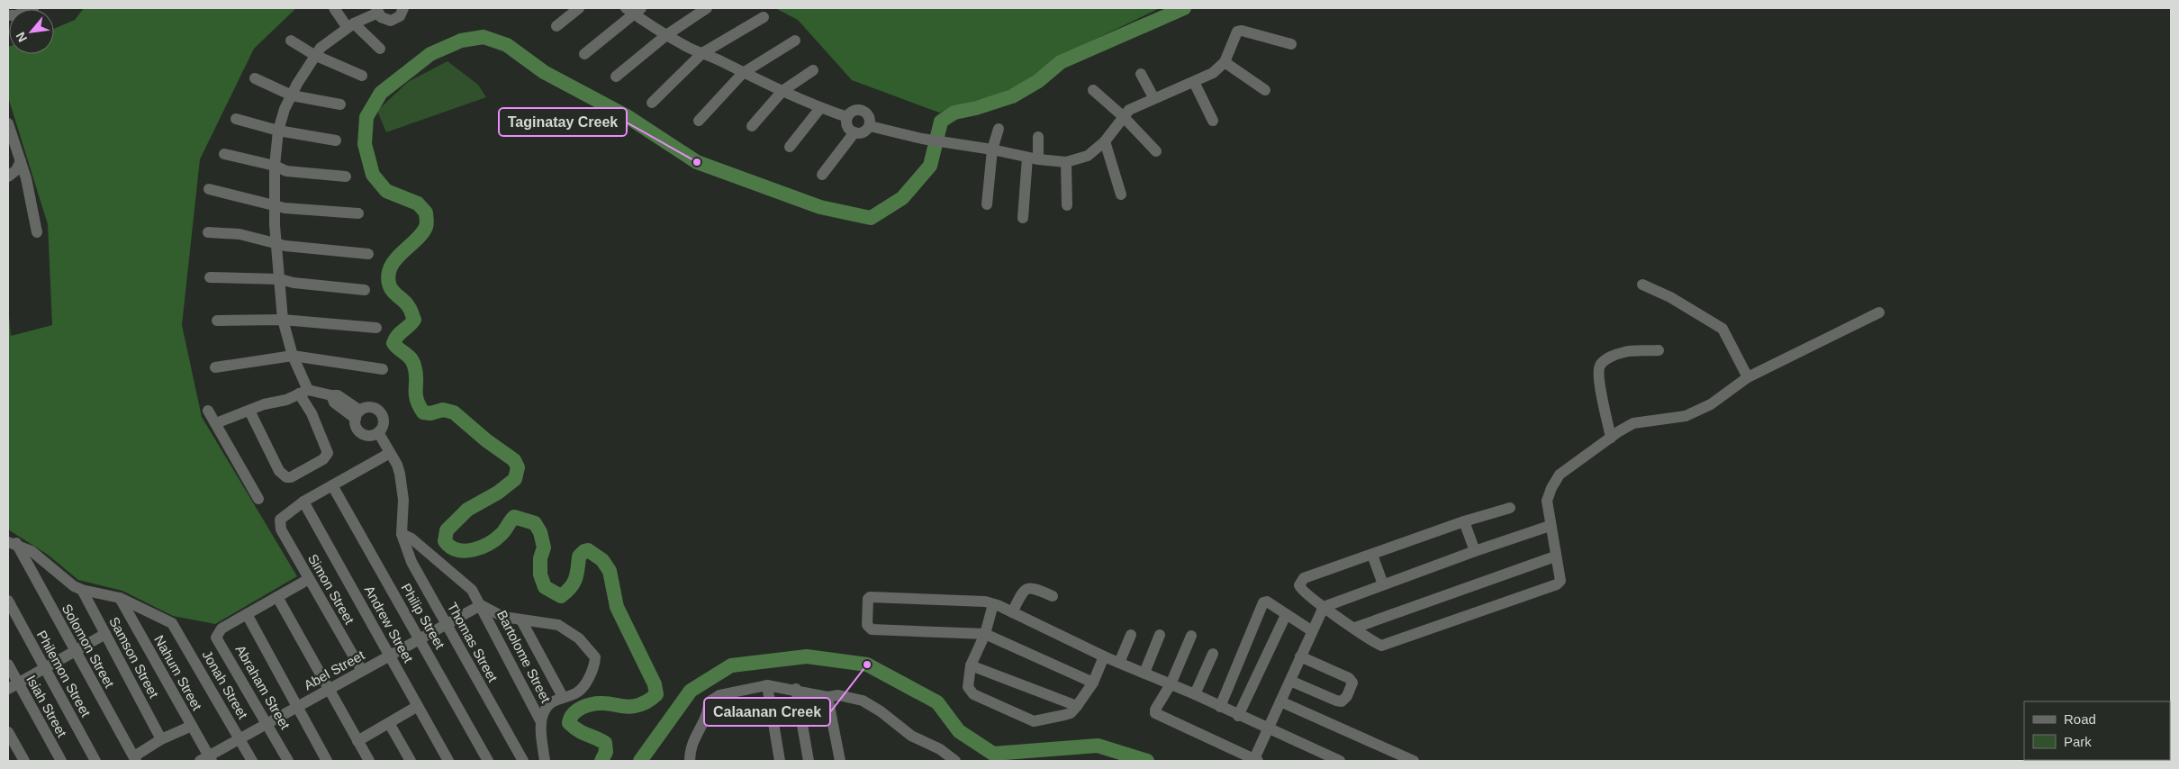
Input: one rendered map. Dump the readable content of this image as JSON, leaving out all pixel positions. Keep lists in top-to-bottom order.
{
  "streets": {
    "street": [
      "Simon Street",
      "Philip Street",
      "Andrew Street",
      "Thomas Street",
      "Solomon Street",
      "Bartolome Street",
      "Samson Street",
      "Abel Street",
      "Nahum Street",
      "Philemon Street",
      "Jonah Street",
      "Abraham Street",
      "Isiah Street"
    ]
  },
  "crossings": [
    ["Simon Street", "Andrew Street"],
    ["Simon Street", "Abel Street"],
    ["Philip Street", "Abel Street"],
    ["Andrew Street", "Abel Street"],
    ["Thomas Street", "Bartolome Street"],
    ["Thomas Street", "Abel Street"],
    ["Bartolome Street", "Abel Street"],
    ["Abel Street", "Nahum Street"],
    ["Abel Street", "Jonah Street"],
    ["Abel Street", "Abraham Street"],
    ["Nahum Street", "Jonah Street"]
  ],
  "places": ["Taginatay Creek", "Calaanan Creek"],
  "legend": ["Road", "Park"],
  "north": "bottom left"
}
